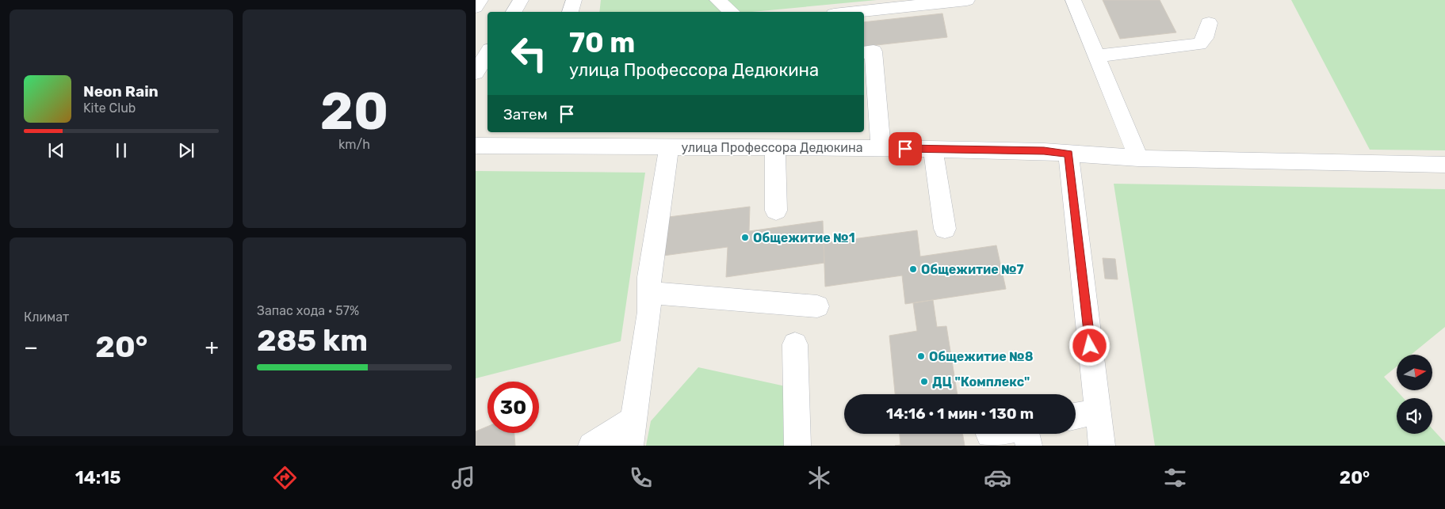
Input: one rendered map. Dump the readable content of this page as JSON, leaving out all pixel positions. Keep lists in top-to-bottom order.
{
  "streets": {
    "street": ["улица Профессора Дедюкина"]
  },
  "places": [
    "Общежитие №1",
    "Общежитие №7",
    "Общежитие №8",
    "ДЦ \"Комплекс\""
  ],
  "north": "right",
  "page": {
    "tile": [
      ["20", "km/h"],
      "Климат",
      ["Запас хода · 57%", "285 km"]
    ],
    "turn": ["70 m", "улица Профессора Дедюкина"],
    "song": ["Neon Rain", "Kite Club"],
    "then": "Затем",
    "heat": ["−", "20°", "+"],
    "limit": "30",
    "trip": "14:16 · 1 мин · 130 m",
    "tabs": ["14:15", "20°"]
  }
}
